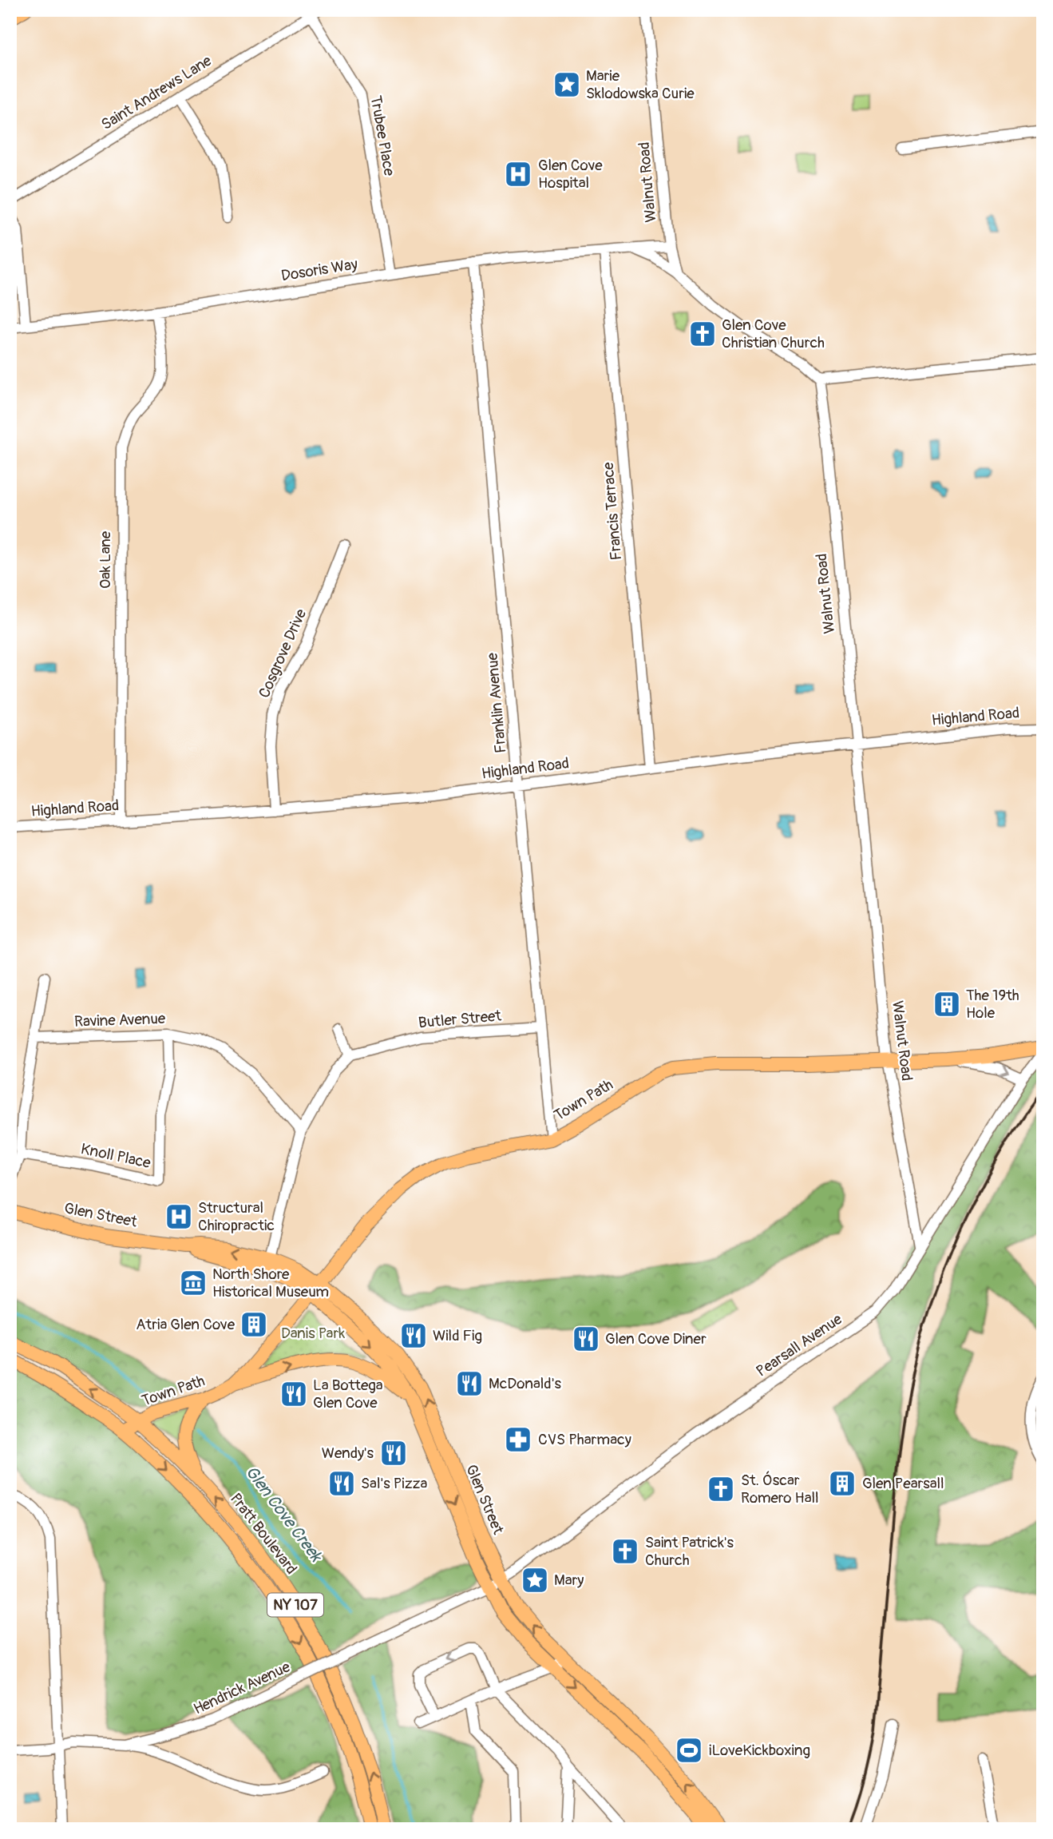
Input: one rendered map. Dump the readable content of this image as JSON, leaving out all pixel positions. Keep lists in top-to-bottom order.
{
  "streets": {
    "main road": [
      "Town Path",
      "Glen Street",
      "Pratt Boulevard",
      "NY 107"
    ],
    "street": [
      "Saint Andrews Lane",
      "Trubee Place",
      "Walnut Road",
      "Dosoris Way",
      "Francis Terrace",
      "Oak Lane",
      "Cosgrove Drive",
      "Franklin Avenue",
      "Highland Road",
      "Butler Street",
      "Ravine Avenue",
      "Knoll Place",
      "Pearsall Avenue",
      "Hendrick Avenue"
    ]
  },
  "crossings": [
    ["Saint Andrews Lane", "Trubee Place"],
    ["Trubee Place", "Dosoris Way"],
    ["Walnut Road", "Dosoris Way"],
    ["Walnut Road", "Highland Road"],
    ["Walnut Road", "Town Path"],
    ["Walnut Road", "Pearsall Avenue"],
    ["Dosoris Way", "Francis Terrace"],
    ["Dosoris Way", "Oak Lane"],
    ["Dosoris Way", "Franklin Avenue"],
    ["Francis Terrace", "Highland Road"],
    ["Oak Lane", "Highland Road"],
    ["Cosgrove Drive", "Highland Road"],
    ["Franklin Avenue", "Highland Road"],
    ["Franklin Avenue", "Butler Street"],
    ["Franklin Avenue", "Town Path"],
    ["Ravine Avenue", "Knoll Place"],
    ["Town Path", "Glen Street"],
    ["Town Path", "Pratt Boulevard"],
    ["Glen Street", "Pearsall Avenue"],
    ["Glen Street", "Hendrick Avenue"],
    ["Pearsall Avenue", "Hendrick Avenue"]
  ],
  "water": ["Glen Cove Creek"],
  "parks": ["Danis Park"],
  "places": {
    "place": ["Marie Sklodowska Curie", "Mary"],
    "hospital": ["Glen Cove Hospital", "Structural Chiropractic"],
    "church": ["Glen Cove Christian Church", "St. Óscar Romero Hall", "Saint Patrick's Church"],
    "building": ["The 19th Hole", "Atria Glen Cove", "Glen Pearsall"],
    "museum": ["North Shore Historical Museum"],
    "restaurant": [
      "Wild Fig",
      "Glen Cove Diner",
      "McDonald's",
      "La Bottega Glen Cove",
      "Wendy's",
      "Sal's Pizza"
    ],
    "pharmacy": ["CVS Pharmacy"],
    "sports": ["iLoveKickboxing"]
  }
}
